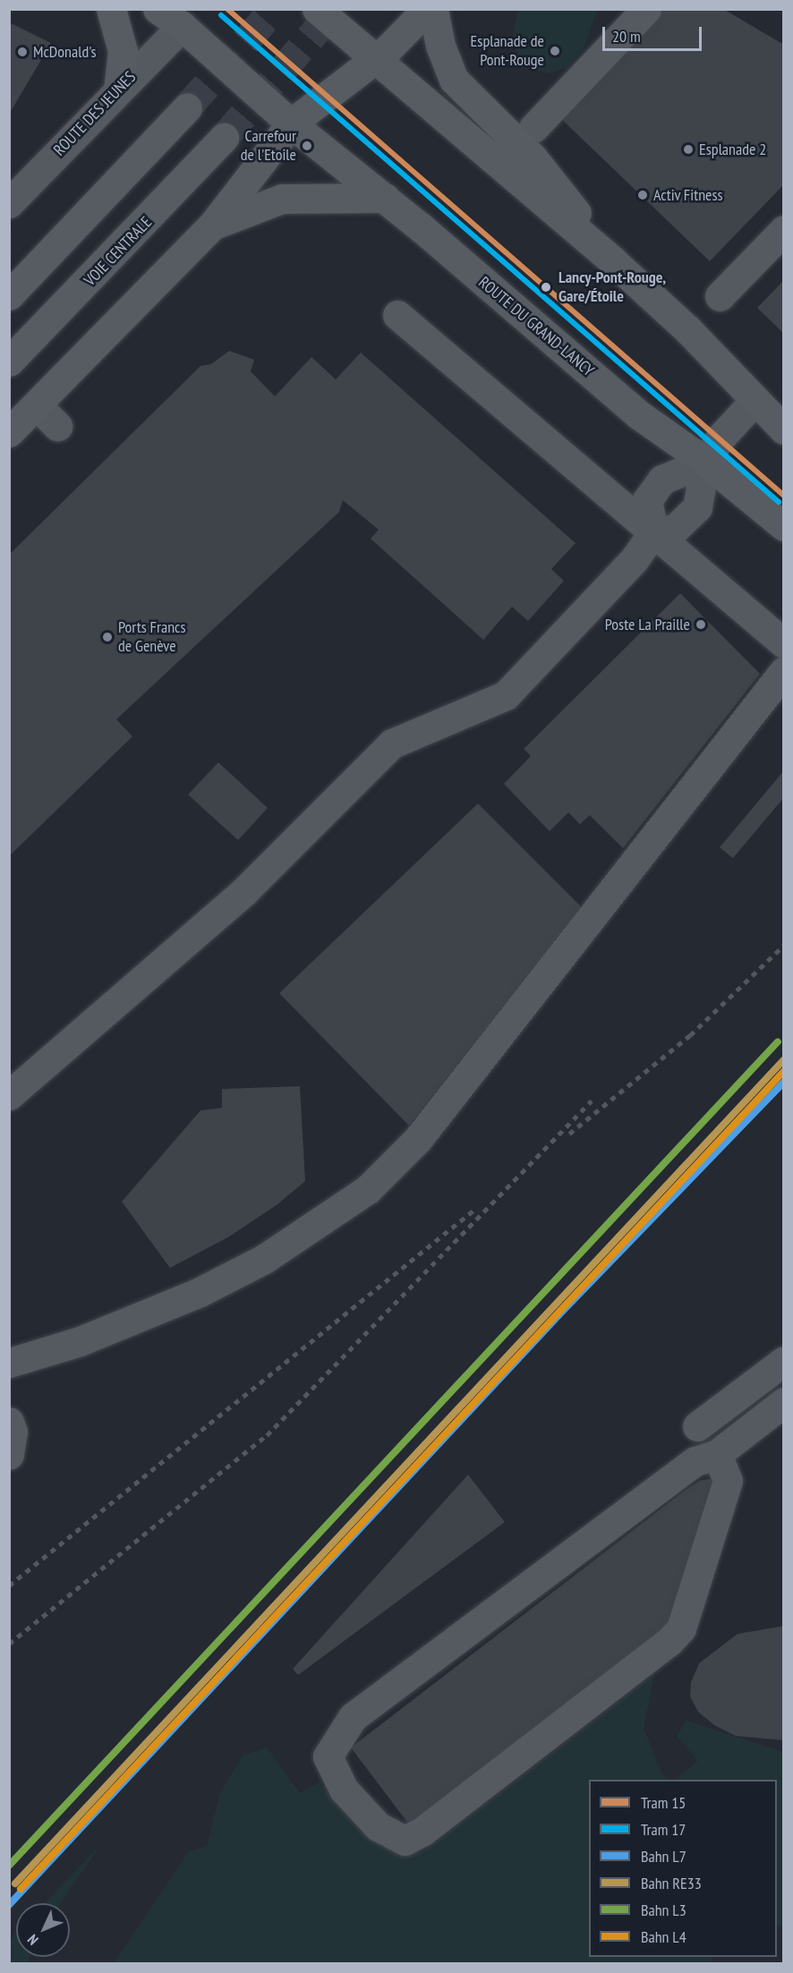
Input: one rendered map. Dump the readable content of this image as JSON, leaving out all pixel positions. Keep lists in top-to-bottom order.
{
  "streets": {
    "main road": ["VOIE CENTRALE", "ROUTE DU GRAND-LANCY"],
    "street": ["ROUTE DES JEUNES"]
  },
  "places": [
    "Esplanade de Pont-Rouge",
    "McDonald's",
    "Carrefour de l'Etoile",
    "Esplanade 2",
    "Activ Fitness",
    "Lancy-Pont-Rouge, Gare/Étoile",
    "Poste La Praille",
    "Ports Francs de Genève"
  ],
  "lines": [
    "tram line 15",
    "tram line 17",
    "rail line L3",
    "rail line RE33",
    "rail line L4",
    "rail line L7"
  ],
  "legend": [
    "Tram 15",
    "Tram 17",
    "Bahn L7",
    "Bahn RE33",
    "Bahn L3",
    "Bahn L4"
  ],
  "scale_bar": "20 m",
  "north": "bottom left"
}
